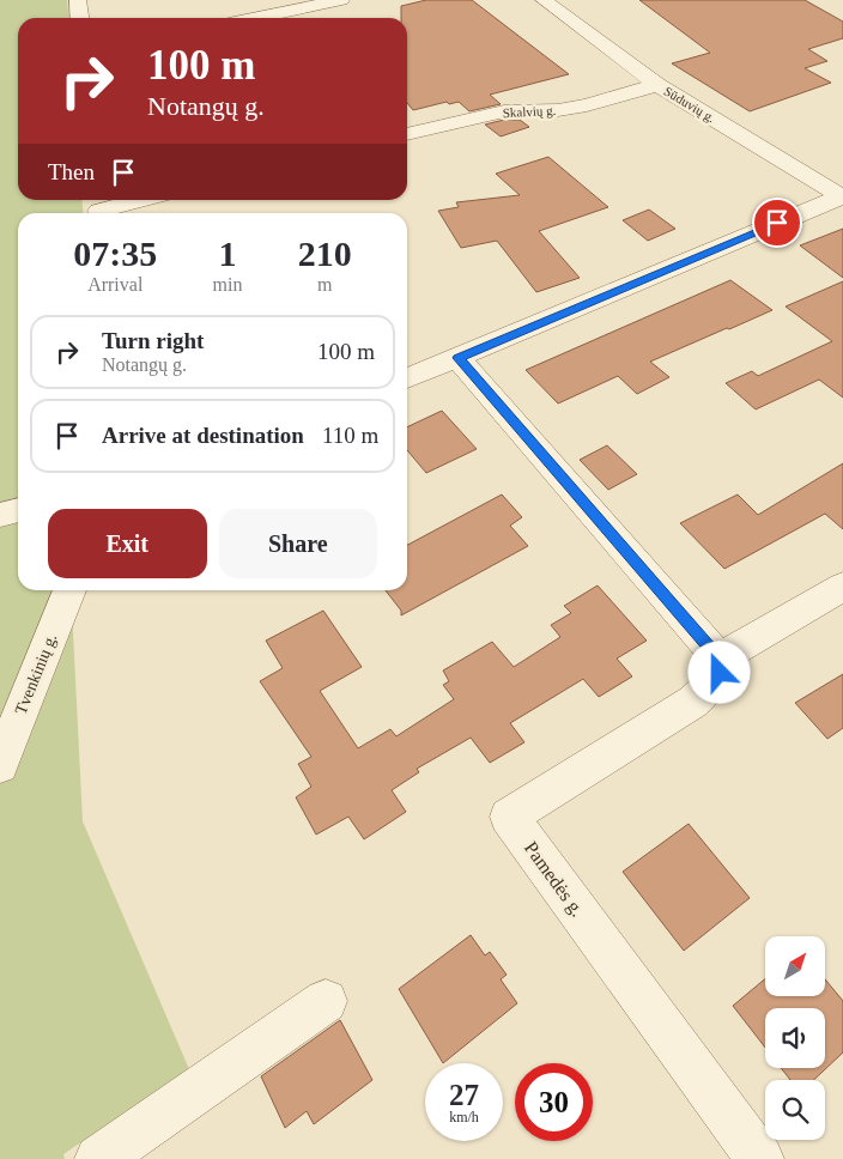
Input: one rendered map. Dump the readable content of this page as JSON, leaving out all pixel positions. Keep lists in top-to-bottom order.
{
  "streets": {
    "street": [
      "Sūduvių g.",
      "Skalvių g.",
      "Tvenkinių g.",
      "Pamedės g."
    ]
  },
  "crossings": [
    ["Sūduvių g.", "Skalvių g."]
  ],
  "north": "top right",
  "page": {
    "turn": ["100 m", "Notangų g."],
    "then": "Then",
    "eta": [
      "07:35",
      "Arrival",
      "1",
      "min",
      "210",
      "m"
    ],
    "list": [
      {
        "name": "Turn right",
        "note": "Notangų g.",
        "value": "100 m"
      },
      {
        "name": "Arrive at destination",
        "value": "110 m"
      }
    ],
    "buttons": ["Exit", "Share"],
    "speed": "27 km/h",
    "limit": "30"
  }
}
